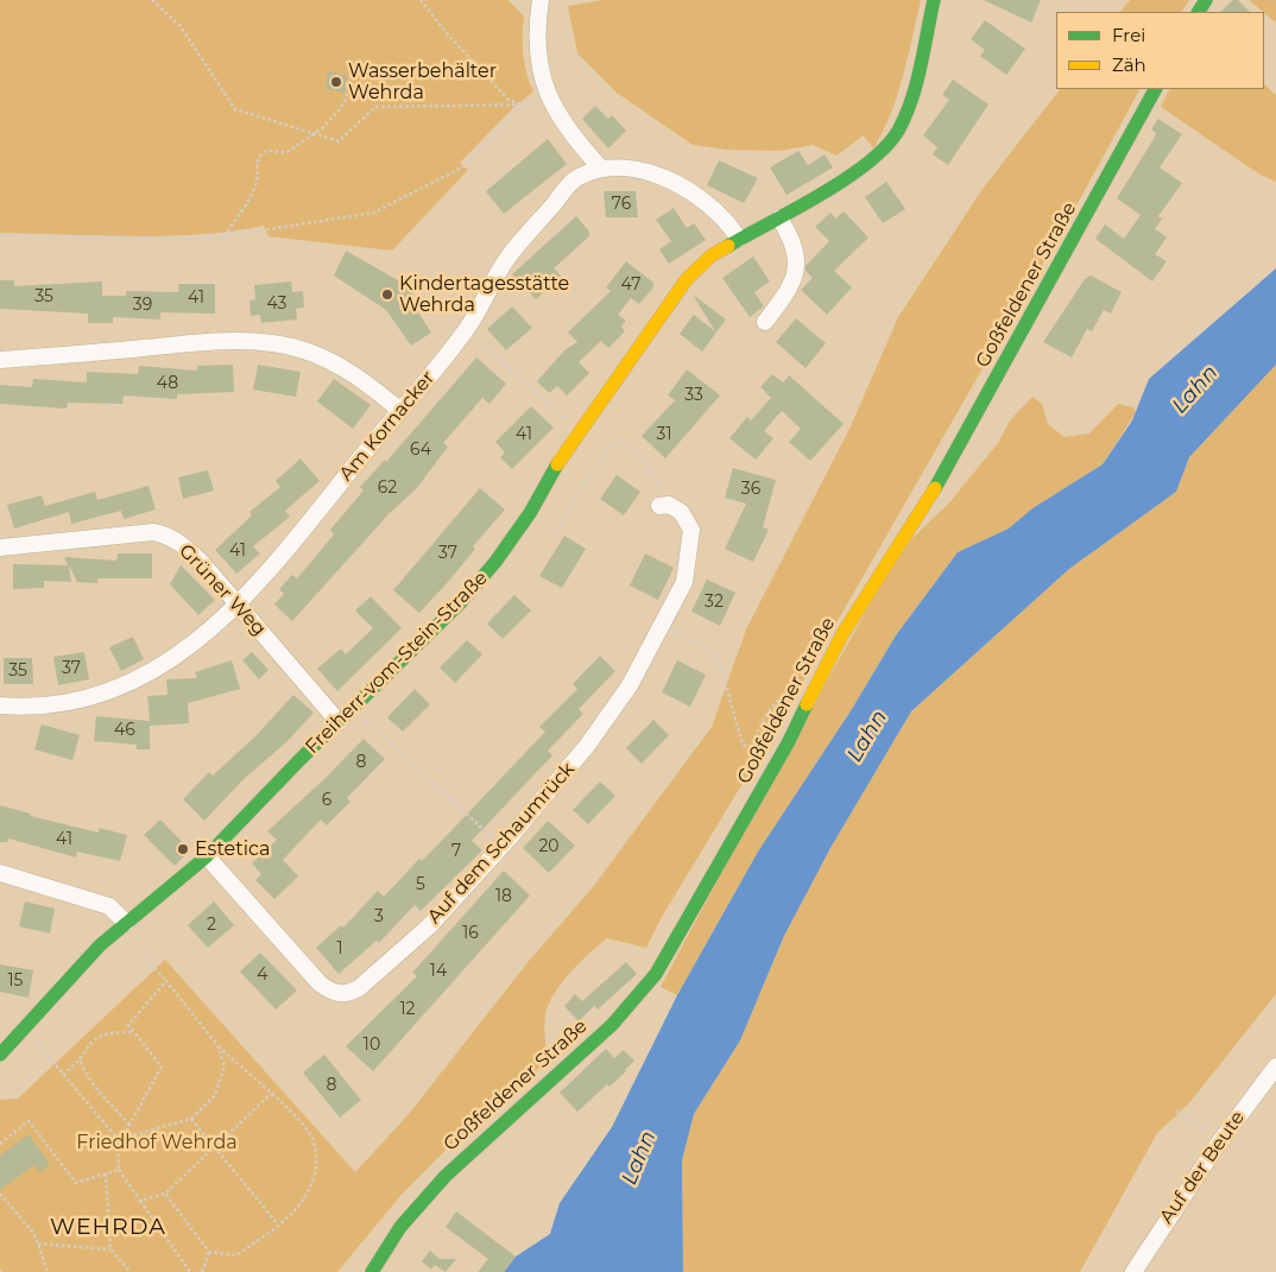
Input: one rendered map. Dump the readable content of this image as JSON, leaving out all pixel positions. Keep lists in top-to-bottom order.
{
  "streets": {
    "street": [
      "Goßfeldener Straße",
      "Am Kornacker",
      "Grüner Weg",
      "Freiherr-vom-Stein-Straße",
      "Auf dem Schaumrück",
      "Auf der Beute"
    ]
  },
  "crossings": [
    ["Am Kornacker", "Grüner Weg"],
    ["Am Kornacker", "Freiherr-vom-Stein-Straße"],
    ["Grüner Weg", "Freiherr-vom-Stein-Straße"],
    ["Freiherr-vom-Stein-Straße", "Auf dem Schaumrück"]
  ],
  "districts": ["WEHRDA"],
  "water": ["Lahn"],
  "parks": ["Friedhof Wehrda"],
  "places": ["Wasserbehälter Wehrda", "Kindertagesstätte Wehrda", "Estetica"],
  "house_numbers": [
    "76",
    "47",
    "35",
    "41",
    "43",
    "39",
    "48",
    "33",
    "41",
    "31",
    "64",
    "62",
    "36",
    "41",
    "37",
    "32",
    "37",
    "35",
    "46",
    "8",
    "6",
    "41",
    "20",
    "7",
    "5",
    "18",
    "3",
    "2",
    "16",
    "1",
    "14",
    "4",
    "15",
    "12",
    "10",
    "8"
  ],
  "legend": ["Frei", "Zäh"]
}
